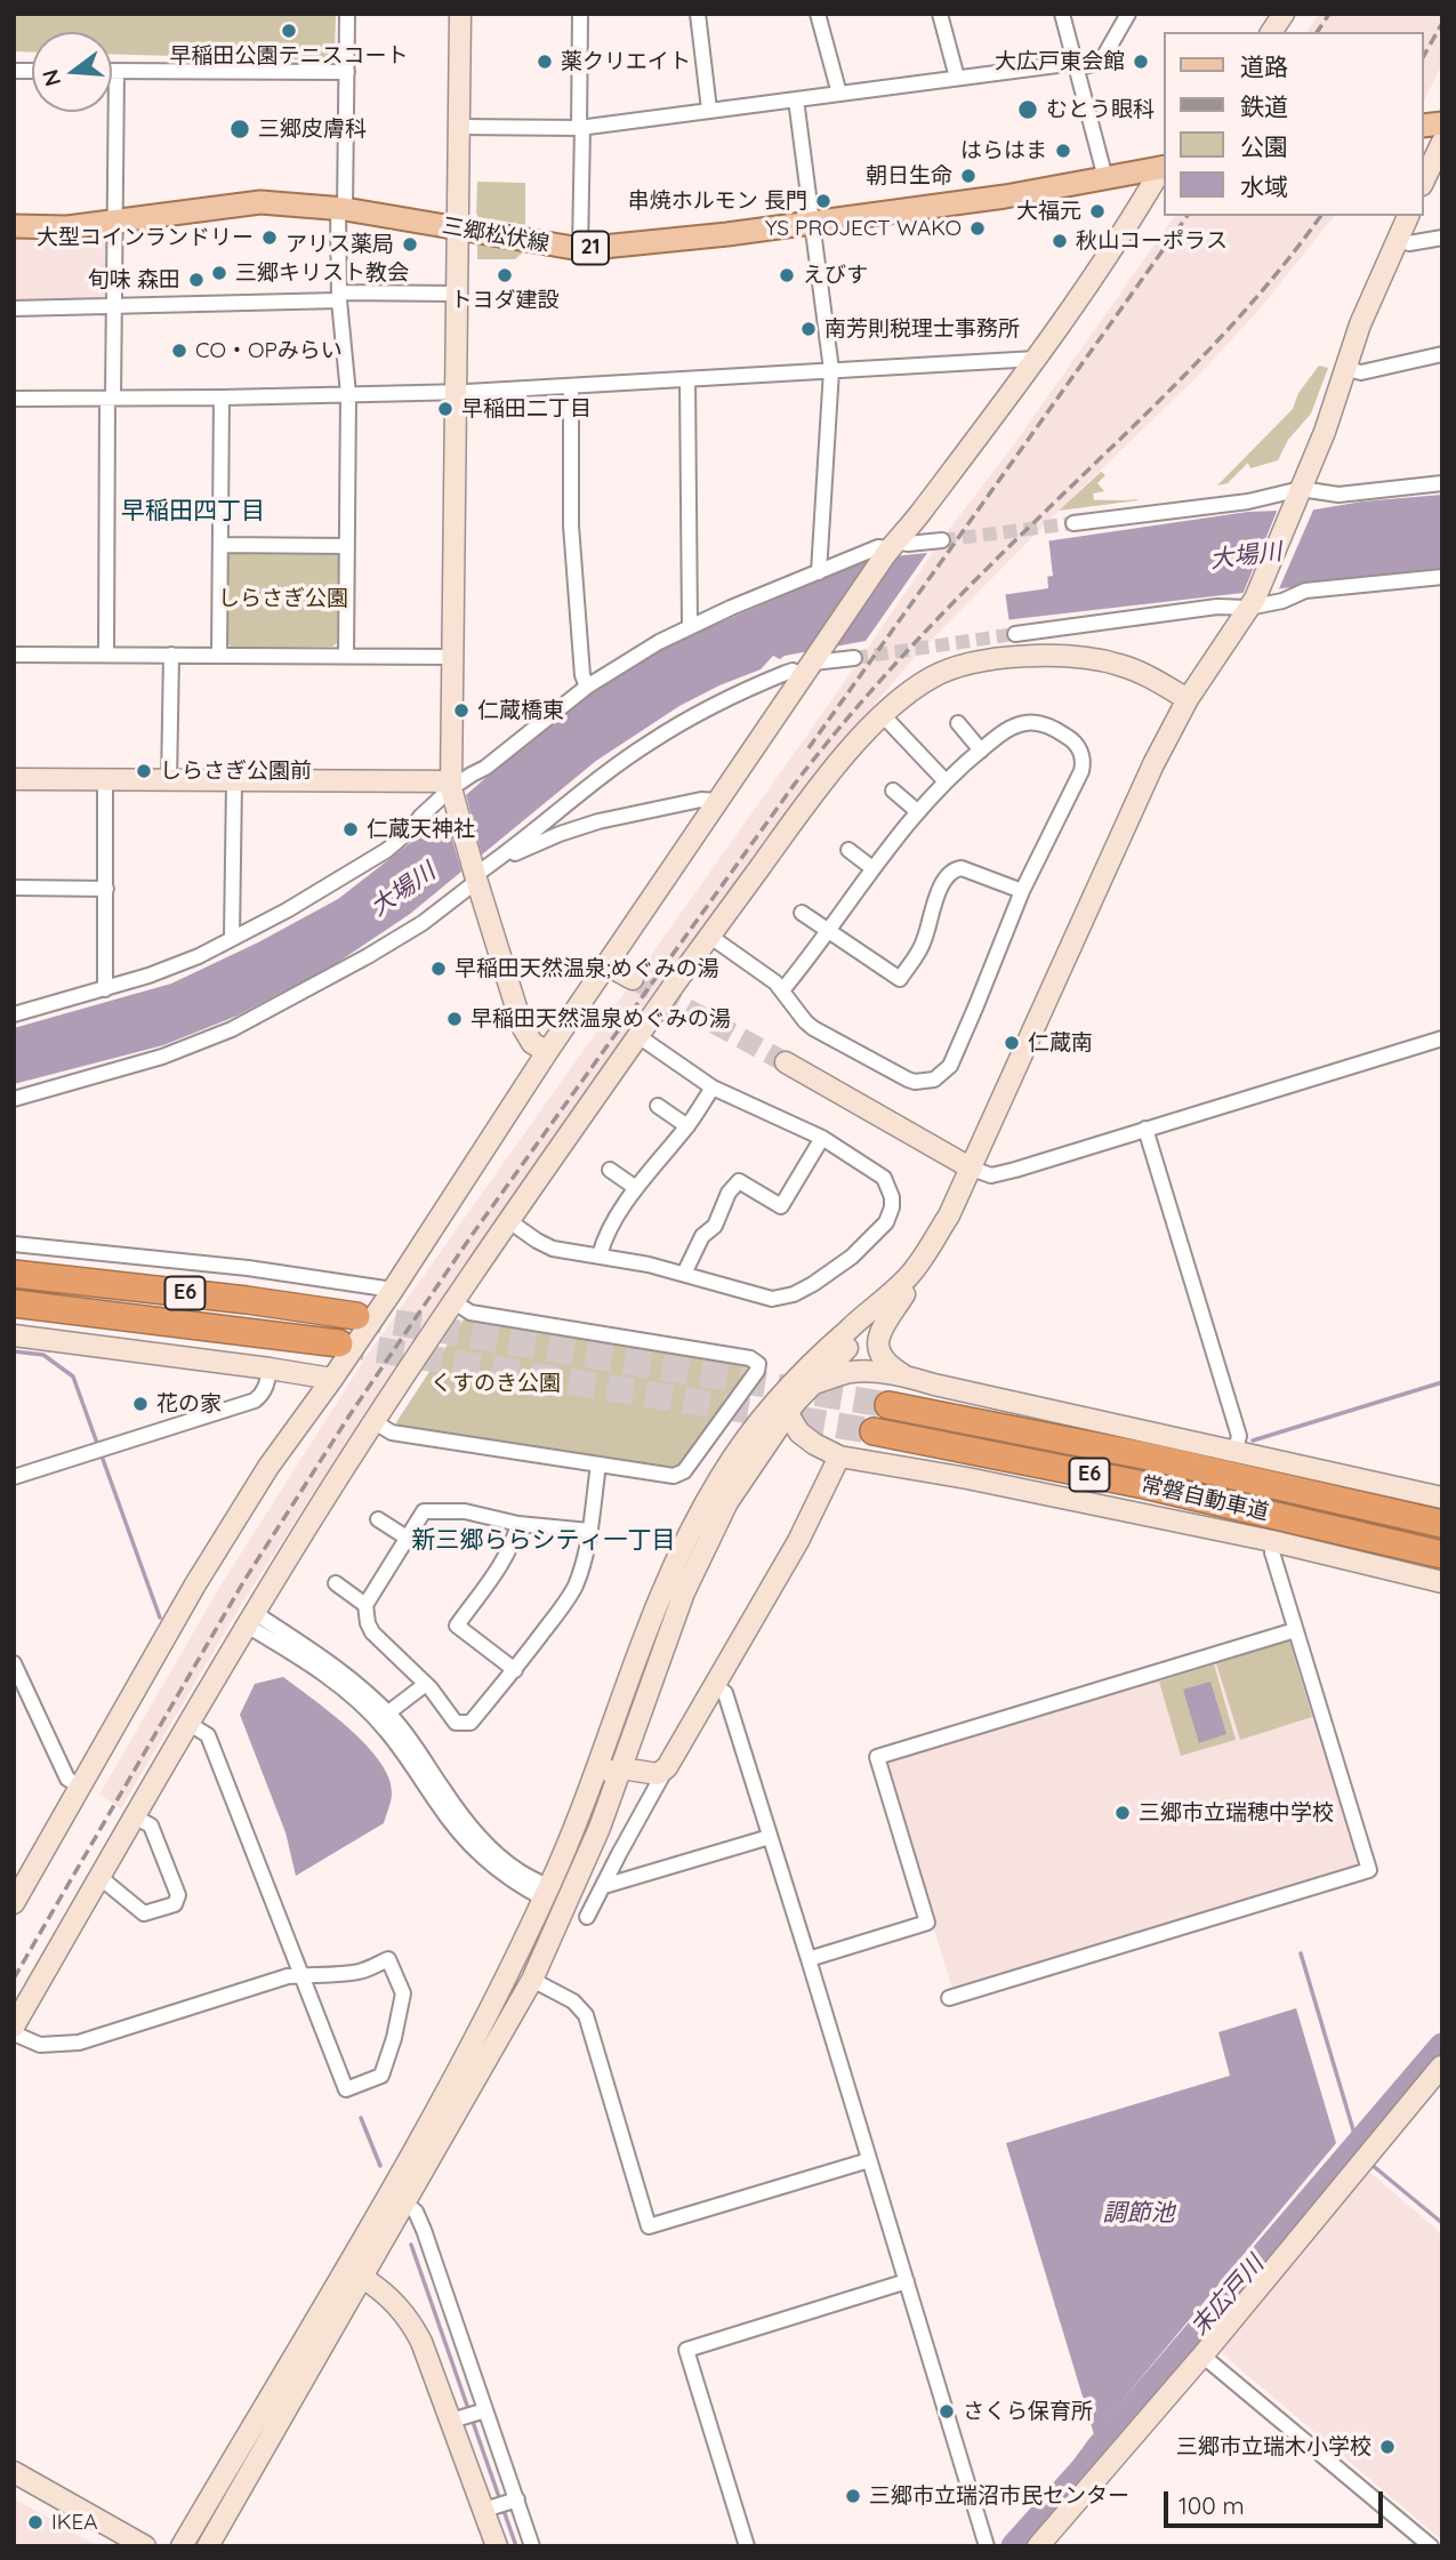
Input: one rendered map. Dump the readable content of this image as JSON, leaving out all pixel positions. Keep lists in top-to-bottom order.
{
  "streets": {
    "highway": ["E6", "常磐自動車道"],
    "main road": ["三郷松伏線", "21"]
  },
  "districts": ["早稲田四丁目", "新三郷ららシティ一丁目"],
  "water": ["大場川", "調節池", "末広戸川"],
  "parks": ["しらさぎ公園", "くすのき公園"],
  "places": [
    "早稲田公園テニスコート",
    "薬クリエイト",
    "大広戸東会館",
    "むとう眼科",
    "三郷皮膚科",
    "はらはま",
    "朝日生命",
    "串焼ホルモン 長門",
    "大福元",
    "YS PROJECT WAKO",
    "大型コインランドリー",
    "秋山コーポラス",
    "アリス薬局",
    "三郷キリスト教会",
    "トヨダ建設",
    "えびす",
    "旬味 森田",
    "南芳則税理士事務所",
    "CO・OPみらい",
    "早稲田二丁目",
    "仁蔵橋東",
    "しらさぎ公園前",
    "仁蔵天神社",
    "早稲田天然温泉;めぐみの湯",
    "早稲田天然温泉めぐみの湯",
    "仁蔵南",
    "花の家",
    "三郷市立瑞穂中学校",
    "さくら保育所",
    "三郷市立瑞木小学校",
    "三郷市立瑞沼市民センター",
    "IKEA"
  ],
  "legend": [
    "道路",
    "鉄道",
    "公園",
    "水域"
  ],
  "scale_bar": "100 m",
  "north": "left"
}
